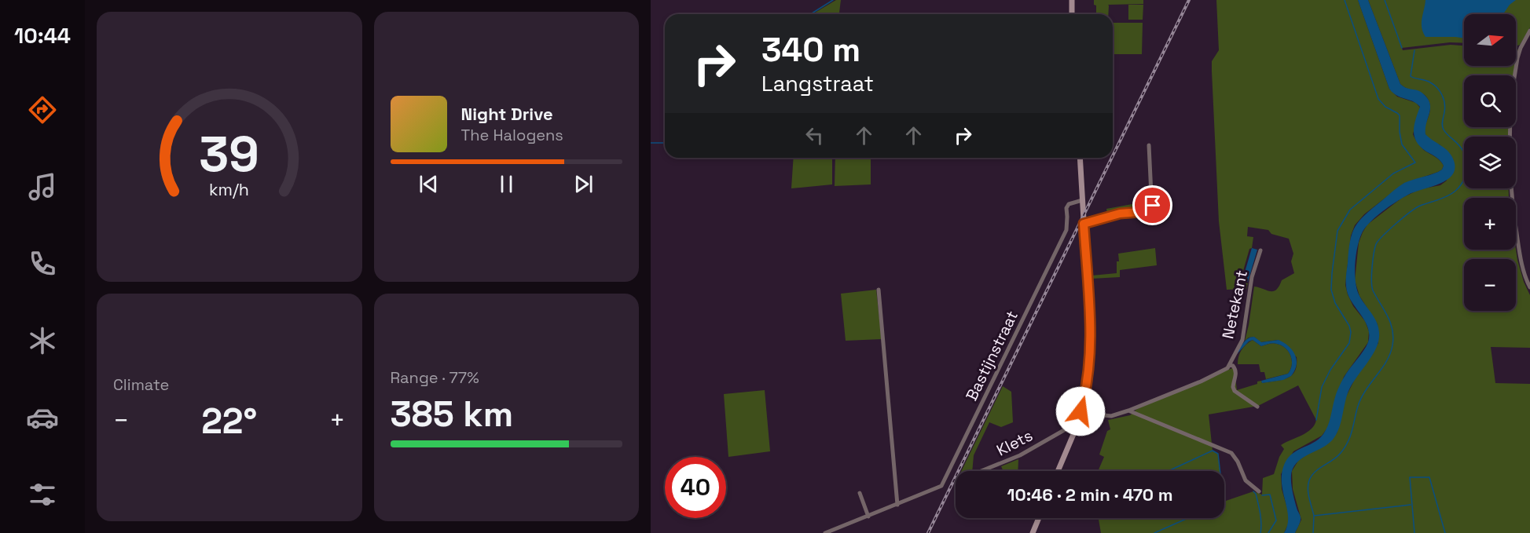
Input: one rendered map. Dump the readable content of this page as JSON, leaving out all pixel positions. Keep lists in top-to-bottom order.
{
  "streets": {
    "street": ["Netekant", "Bastijnstraat", "Klets"]
  },
  "north": "right",
  "page": {
    "tabs": "10:44",
    "map_buttons": ["+", "−"],
    "turn": ["340 m", "Langstraat"],
    "song": ["Night Drive", "The Halogens"],
    "tile": [
      "Climate",
      ["Range · 77%", "385 km"]
    ],
    "heat": ["−", "22°", "+"],
    "limit": "40",
    "trip": "10:46 · 2 min · 470 m",
    "gauge": ["39", "km/h"]
  }
}
